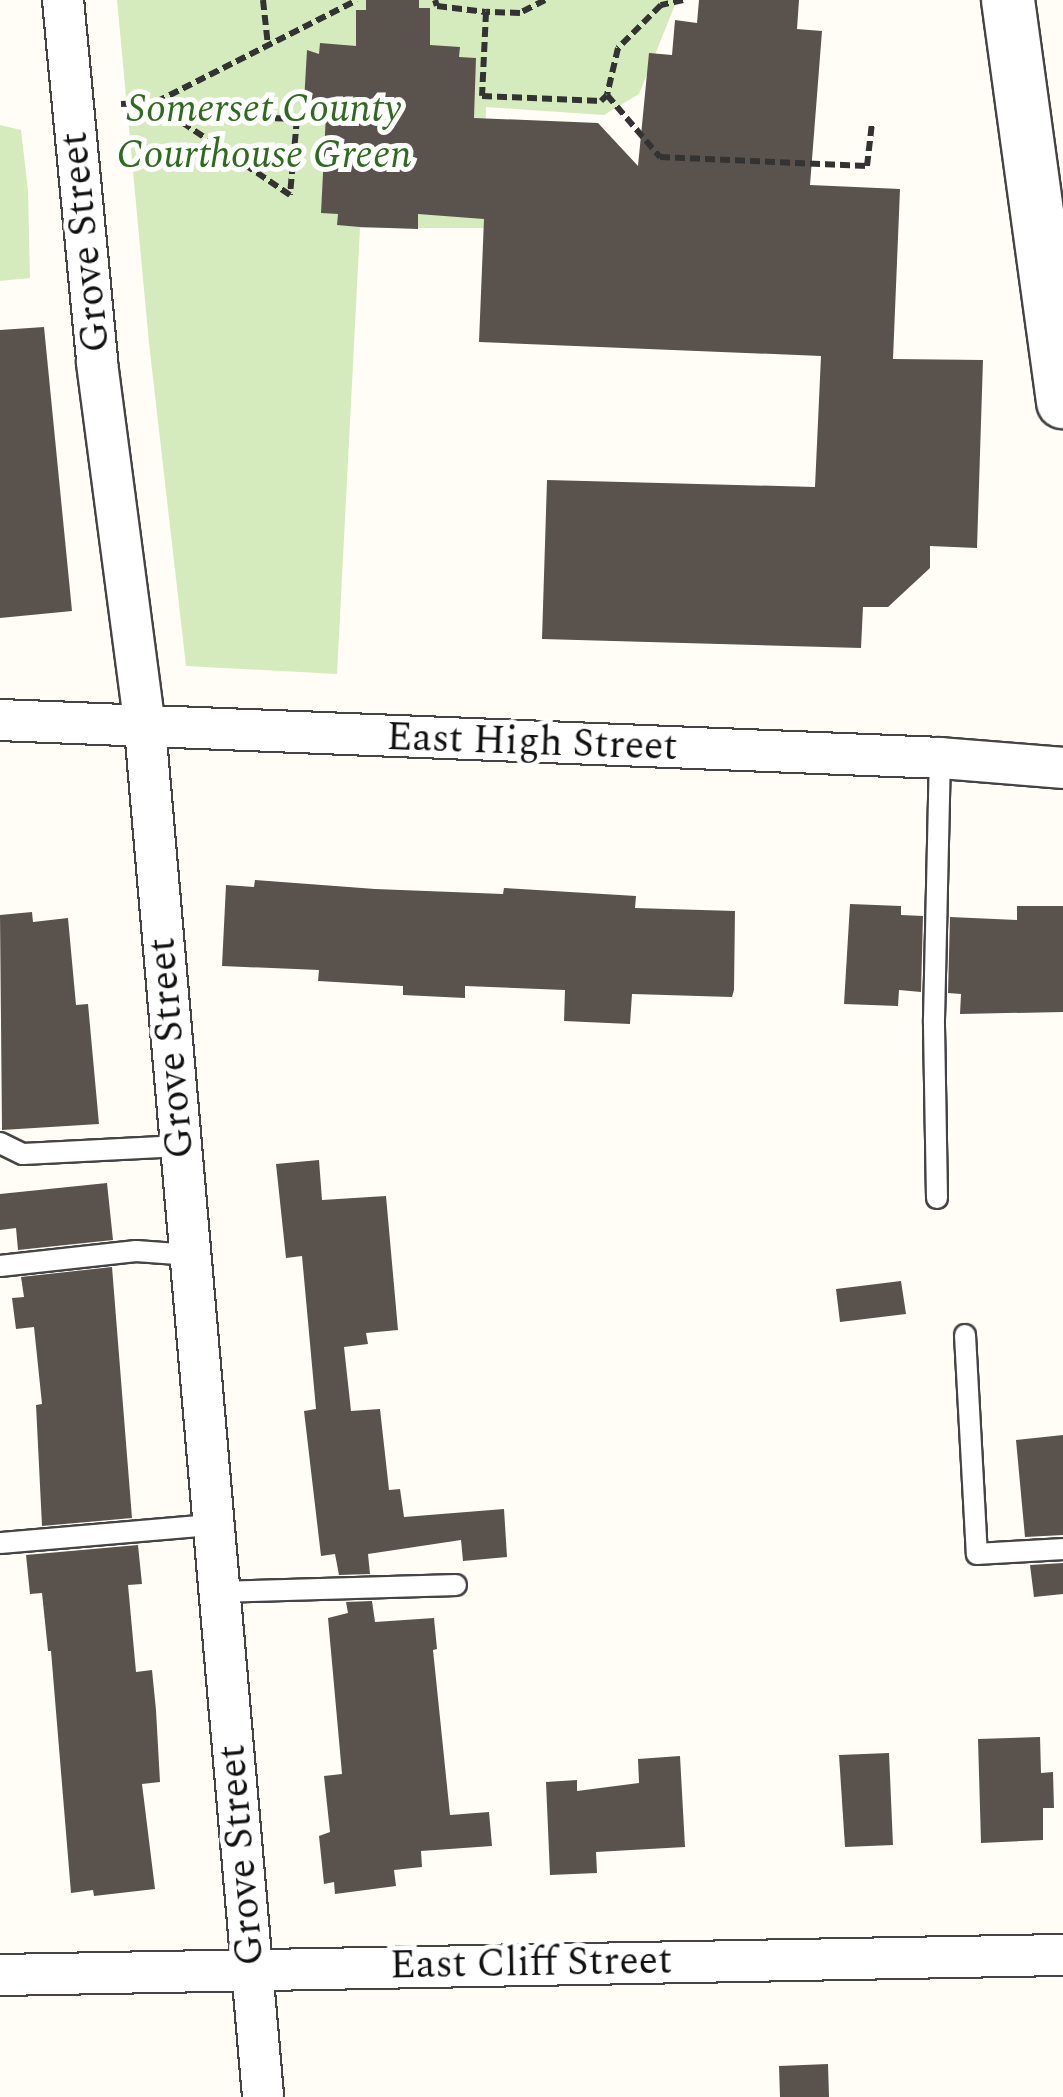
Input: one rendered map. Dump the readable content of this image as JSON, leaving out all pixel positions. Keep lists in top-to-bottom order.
{
  "streets": {
    "street": ["Grove Street", "East High Street", "East Cliff Street"]
  },
  "crossings": [
    ["Grove Street", "East High Street"],
    ["Grove Street", "East Cliff Street"]
  ],
  "parks": ["Somerset County Courthouse Green"]
}
